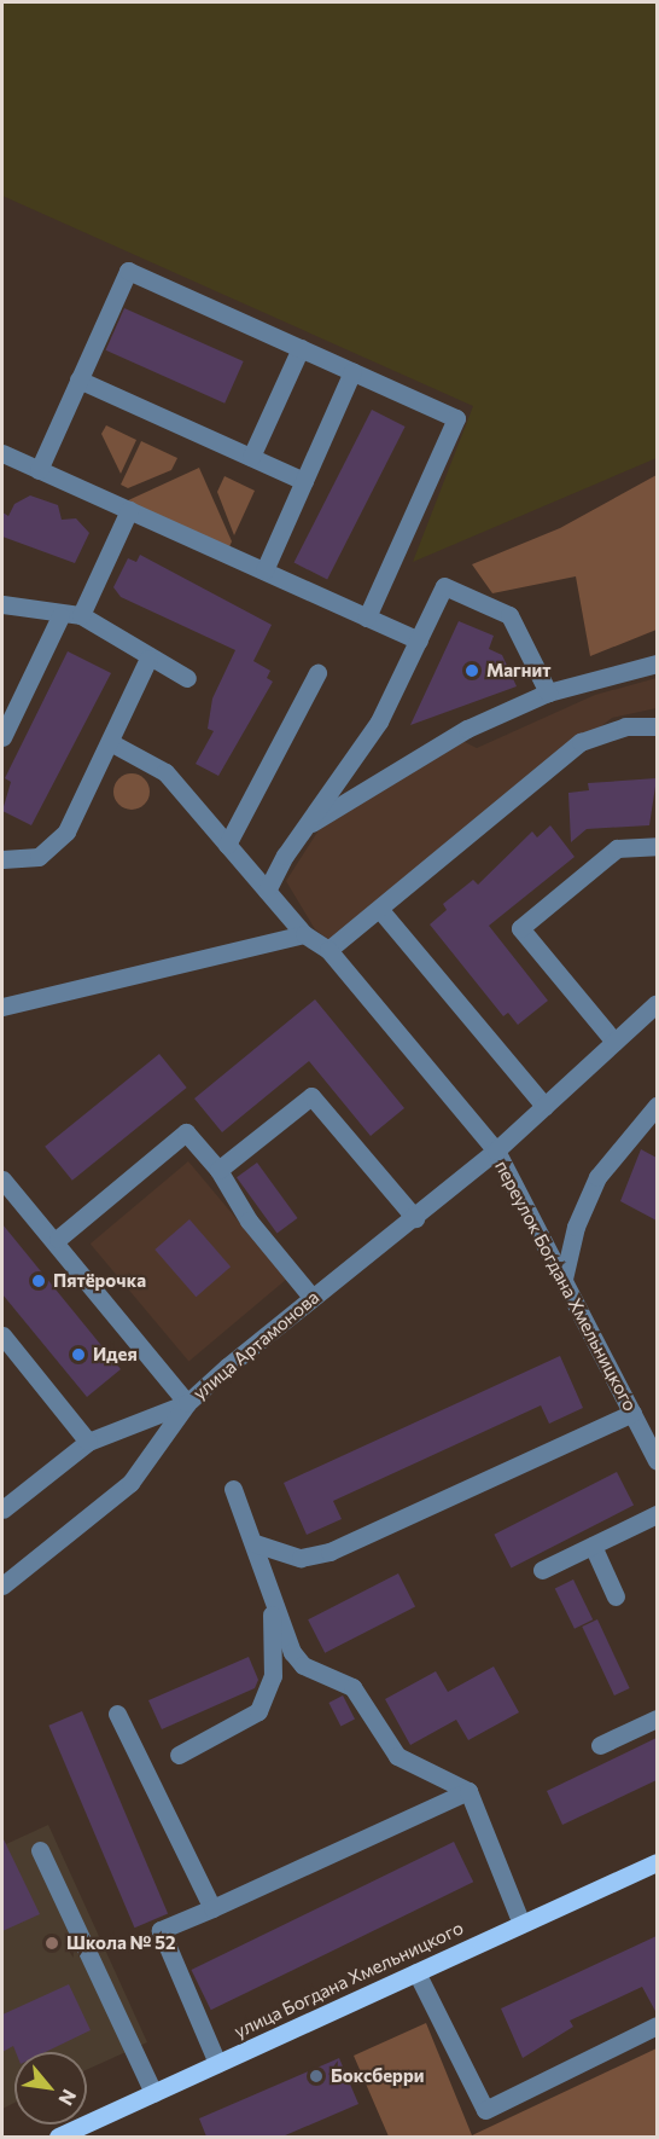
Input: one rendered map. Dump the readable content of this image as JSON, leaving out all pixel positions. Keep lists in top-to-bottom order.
{
  "streets": {
    "main road": ["улица Богдана Хмельницкого"],
    "street": ["переулок Богдана Хмельницкого", "улица Артамонова"]
  },
  "crossings": [
    ["переулок Богдана Хмельницкого", "улица Артамонова"]
  ],
  "places": [
    "Магнит",
    "Пятёрочка",
    "Идея",
    "Школа № 52",
    "Боксберри"
  ],
  "north": "bottom right"
}
